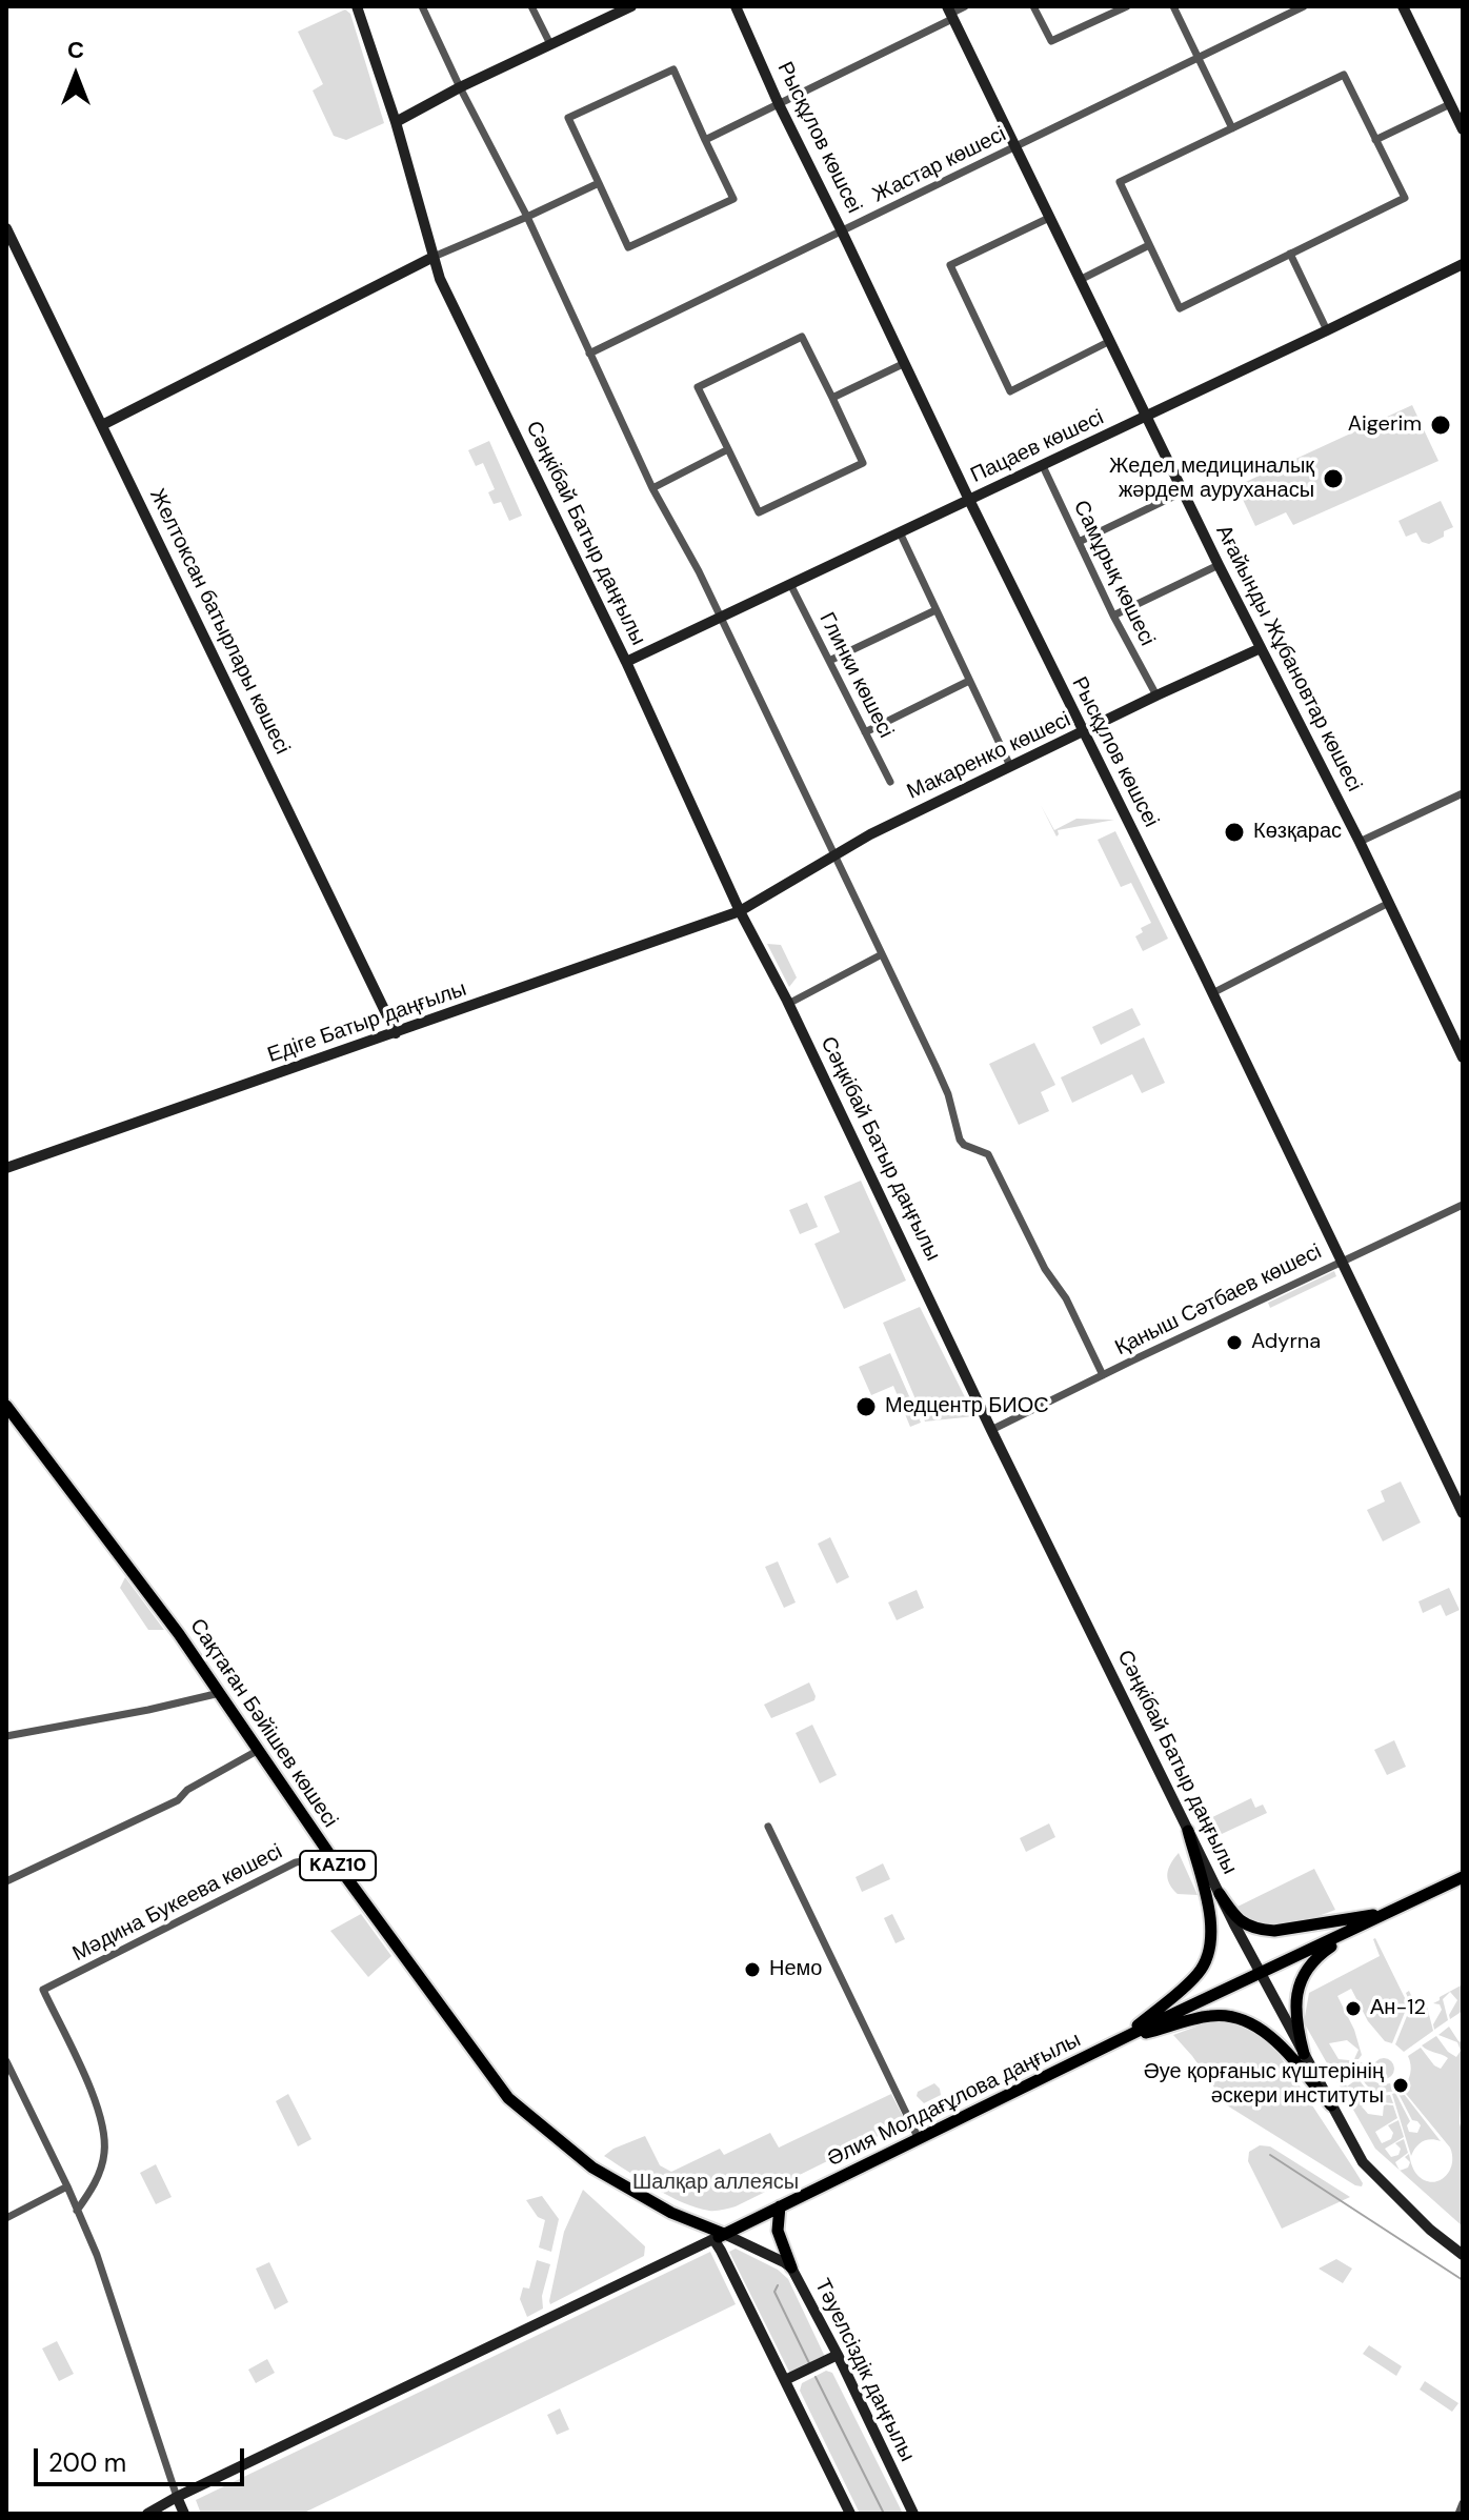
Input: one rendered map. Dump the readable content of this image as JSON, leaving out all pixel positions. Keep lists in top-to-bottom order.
{
  "streets": {
    "main road": ["Сақтаған Бәйішев көшесі", "KAZ10", "Әлия Молдағұлова даңғылы"],
    "street": [
      "Рысқұлов көшсеі",
      "Жастар көшесі",
      "Пацаев көшесі",
      "Сәңкібай Батыр даңғылы",
      "Самұрық көшесі",
      "Желтоксан батырлары көшесі",
      "Ағайынды Жұбановтар көшесі",
      "Глинки көшесі",
      "Макаренко көшесі",
      "Едіге Батыр даңғылы",
      "Қаныш Сәтбаев көшесі",
      "Мәдина Букеева көшесі",
      "Тәуелсіздік даңғылы"
    ]
  },
  "crossings": [
    ["Рысқұлов көшсеі", "Жастар көшесі"],
    ["Рысқұлов көшсеі", "Пацаев көшесі"],
    ["Рысқұлов көшсеі", "Макаренко көшесі"],
    ["Рысқұлов көшсеі", "Қаныш Сәтбаев көшесі"],
    ["Жастар көшесі", "Ағайынды Жұбановтар көшесі"],
    ["Пацаев көшесі", "Сәңкібай Батыр даңғылы"],
    ["Пацаев көшесі", "Самұрық көшесі"],
    ["Пацаев көшесі", "Ағайынды Жұбановтар көшесі"],
    ["Пацаев көшесі", "Глинки көшесі"],
    ["Сәңкібай Батыр даңғылы", "Макаренко көшесі"],
    ["Сәңкібай Батыр даңғылы", "Едіге Батыр даңғылы"],
    ["Сәңкібай Батыр даңғылы", "Қаныш Сәтбаев көшесі"],
    ["Сәңкібай Батыр даңғылы", "Әлия Молдағұлова даңғылы"],
    ["Самұрық көшесі", "Макаренко көшесі"],
    ["Желтоксан батырлары көшесі", "Едіге Батыр даңғылы"],
    ["Ағайынды Жұбановтар көшесі", "Макаренко көшесі"],
    ["Макаренко көшесі", "Едіге Батыр даңғылы"],
    ["Сақтаған Бәйішев көшесі", "Мәдина Букеева көшесі"],
    ["Сақтаған Бәйішев көшесі", "Әлия Молдағұлова даңғылы"],
    ["Сақтаған Бәйішев көшесі", "Тәуелсіздік даңғылы"],
    ["Әлия Молдағұлова даңғылы", "Тәуелсіздік даңғылы"]
  ],
  "parks": ["Шалқар аллеясы"],
  "places": [
    "Aigerim",
    "Жедел медициналық жәрдем ауруханасы",
    "Көзқарас",
    "Adyrna",
    "Медцентр БИОС",
    "Немо",
    "Ан-12",
    "Әуе қорғаныс күштерінің әскери институты"
  ],
  "scale_bar": "200 m",
  "north": "top"
}
